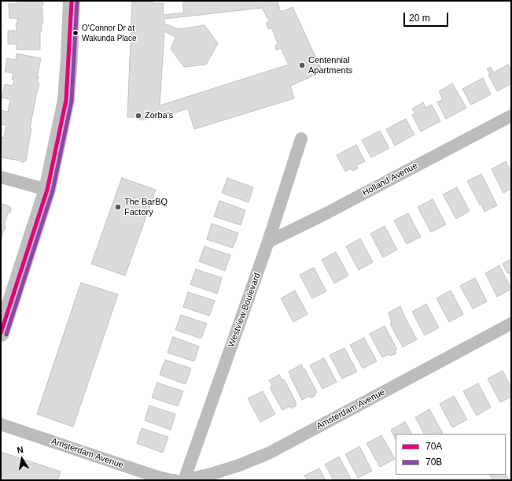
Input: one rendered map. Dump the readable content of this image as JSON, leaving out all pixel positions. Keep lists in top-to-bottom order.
{
  "streets": {
    "street": ["Holland Avenue", "Westview Boulevard", "Amsterdam Avenue"]
  },
  "crossings": [
    ["Holland Avenue", "Westview Boulevard"],
    ["Westview Boulevard", "Amsterdam Avenue"]
  ],
  "places": [
    "O'Connor Dr at Wakunda Place",
    "Centennial Apartments",
    "Zorba's",
    "The BarBQ Factory"
  ],
  "lines": ["transit line 70A", "transit line 70B"],
  "legend": ["70A", "70B"],
  "scale_bar": "20 m",
  "north": "top"
}
